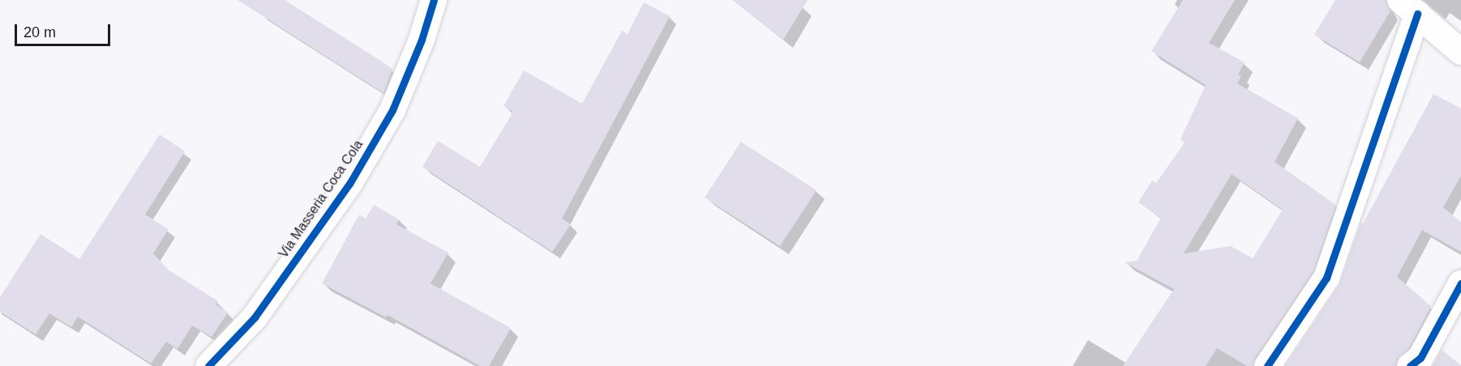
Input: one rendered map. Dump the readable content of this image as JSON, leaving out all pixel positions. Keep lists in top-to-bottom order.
{
  "streets": {
    "street": ["Via Masseria Coca Cola"]
  },
  "scale_bar": "20 m"
}
